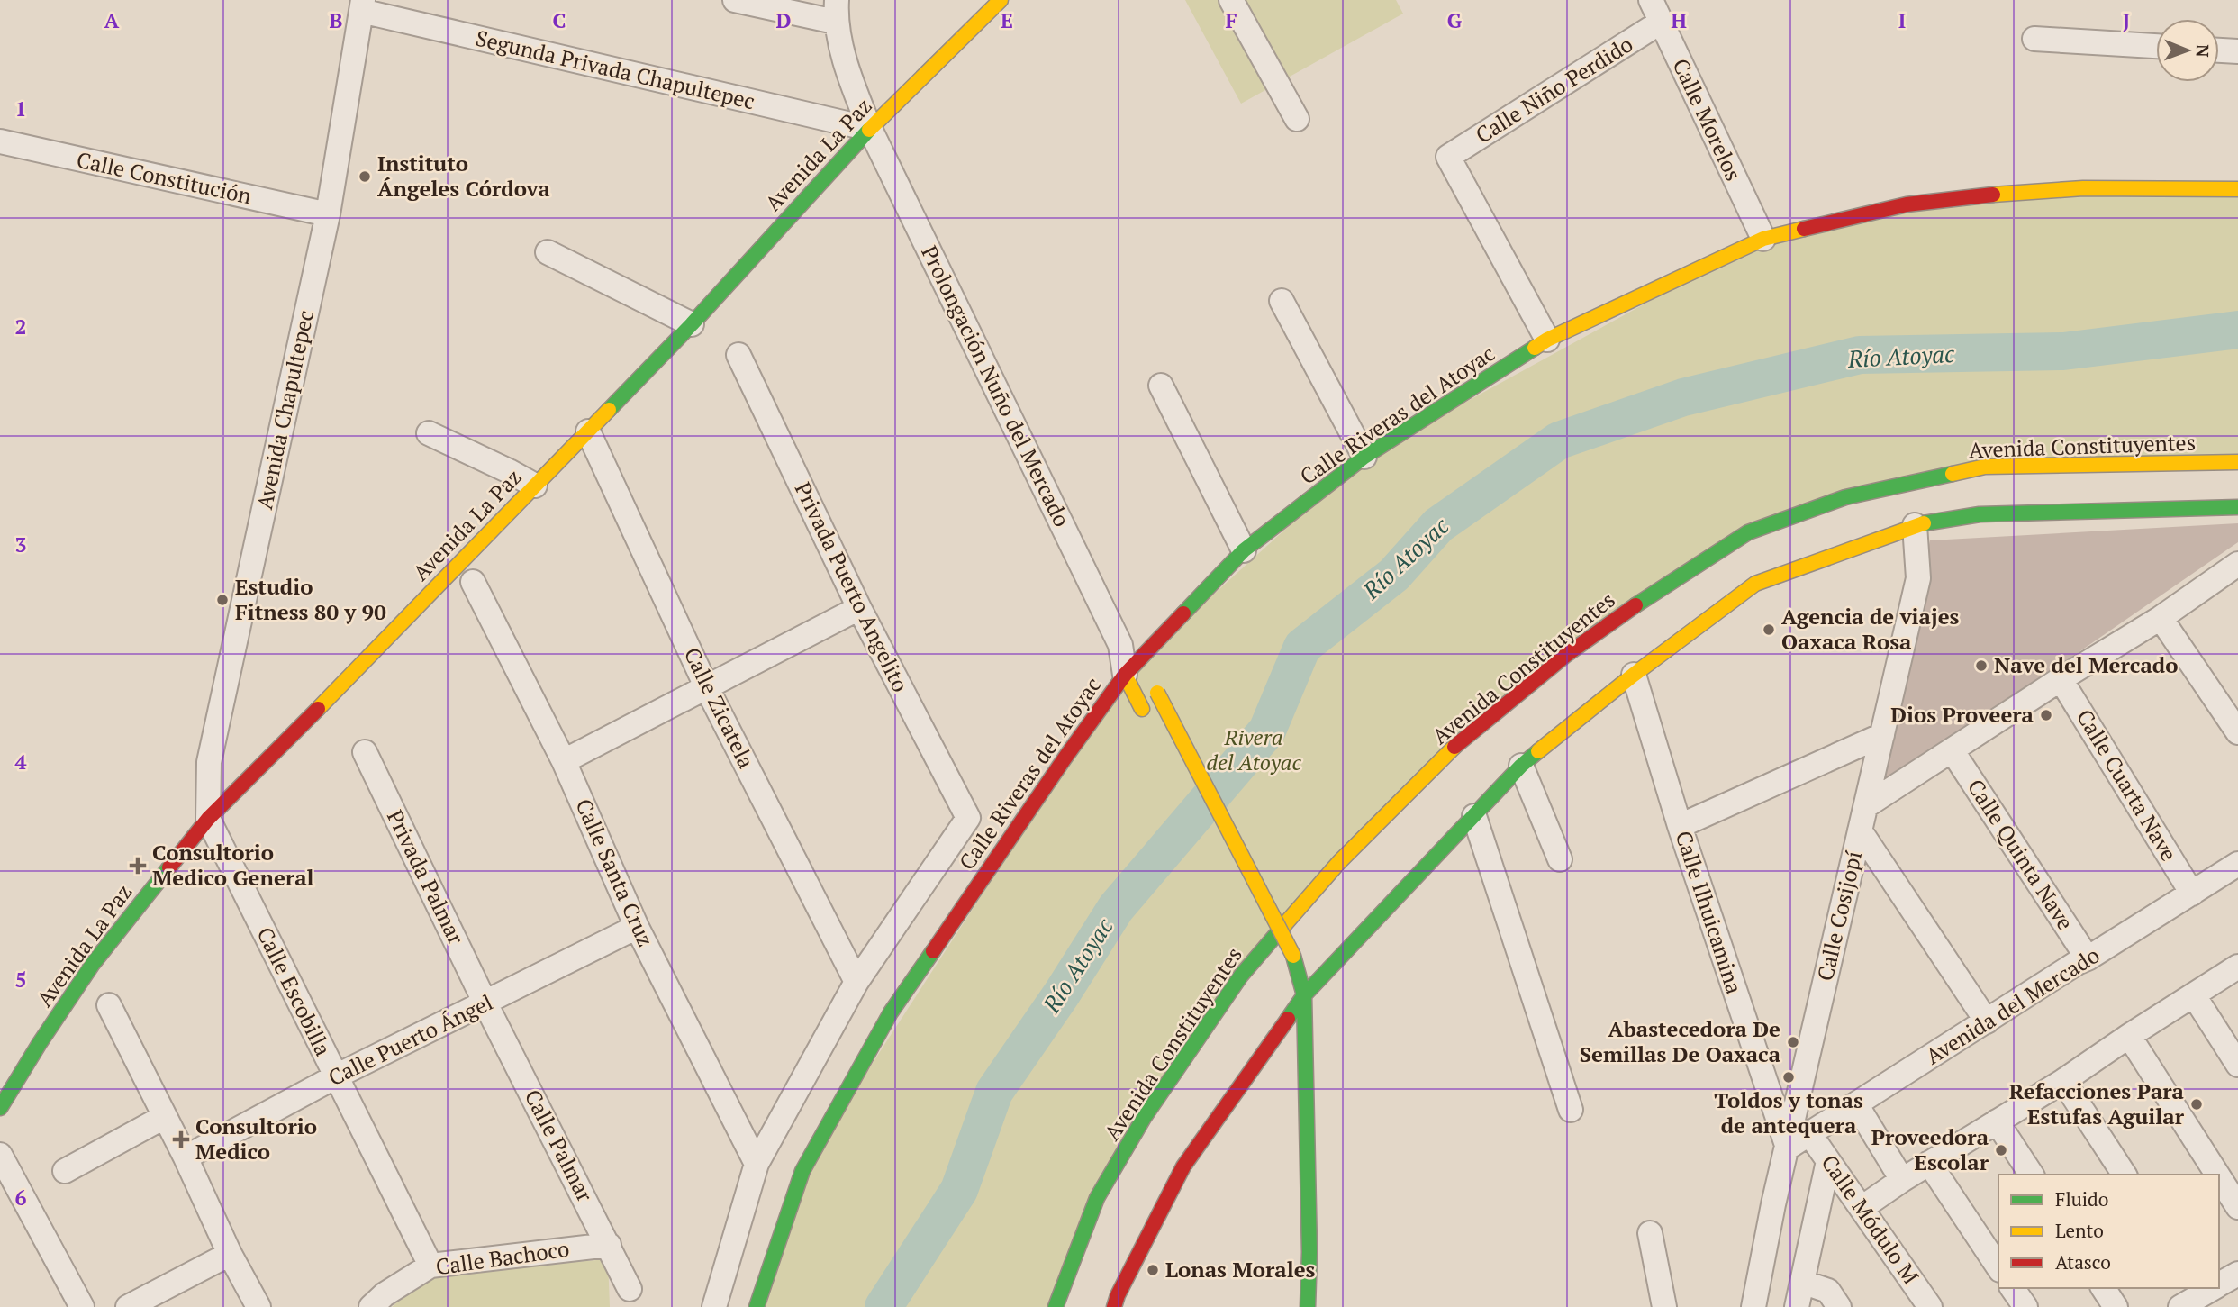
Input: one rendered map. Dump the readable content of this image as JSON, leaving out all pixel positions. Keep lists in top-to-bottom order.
{
  "streets": {
    "main road": ["Avenida La Paz", "Calle Riveras del Atoyac", "Avenida Constituyentes"],
    "street": [
      "Segunda Privada Chapultepec",
      "Calle Niño Perdido",
      "Calle Morelos",
      "Calle Constitución",
      "Prolongación Nuño del Mercado",
      "Avenida Chapultepec",
      "Privada Puerto Angelito",
      "Calle Zicatela",
      "Calle Cuarta Nave",
      "Calle Quinta Nave",
      "Calle Santa Cruz",
      "Privada Palmar",
      "Calle Ilhuicamina",
      "Calle Cosijopí",
      "Calle Escobilla",
      "Avenida del Mercado",
      "Calle Puerto Ángel",
      "Calle Palmar",
      "Calle Módulo M",
      "Calle Bachoco"
    ]
  },
  "crossings": [
    ["Segunda Privada Chapultepec", "Avenida La Paz"],
    ["Segunda Privada Chapultepec", "Prolongación Nuño del Mercado"],
    ["Segunda Privada Chapultepec", "Avenida Chapultepec"],
    ["Calle Niño Perdido", "Calle Morelos"],
    ["Calle Niño Perdido", "Calle Riveras del Atoyac"],
    ["Calle Morelos", "Calle Riveras del Atoyac"],
    ["Avenida La Paz", "Prolongación Nuño del Mercado"],
    ["Avenida La Paz", "Avenida Chapultepec"],
    ["Avenida La Paz", "Calle Zicatela"],
    ["Avenida La Paz", "Calle Escobilla"],
    ["Calle Constitución", "Avenida Chapultepec"],
    ["Prolongación Nuño del Mercado", "Calle Riveras del Atoyac"],
    ["Avenida Chapultepec", "Calle Escobilla"],
    ["Privada Puerto Angelito", "Calle Zicatela"],
    ["Calle Cuarta Nave", "Avenida del Mercado"],
    ["Calle Quinta Nave", "Avenida del Mercado"],
    ["Calle Santa Cruz", "Calle Puerto Ángel"],
    ["Privada Palmar", "Calle Puerto Ángel"],
    ["Privada Palmar", "Calle Palmar"],
    ["Calle Ilhuicamina", "Calle Cosijopí"],
    ["Calle Ilhuicamina", "Avenida del Mercado"],
    ["Calle Cosijopí", "Avenida del Mercado"],
    ["Calle Escobilla", "Calle Puerto Ángel"],
    ["Calle Escobilla", "Calle Bachoco"],
    ["Avenida del Mercado", "Calle Módulo M"],
    ["Calle Puerto Ángel", "Calle Palmar"],
    ["Calle Palmar", "Calle Bachoco"]
  ],
  "water": ["Río Atoyac"],
  "parks": ["Rivera del Atoyac"],
  "places": {
    "other": [
      "Instituto Ángeles Córdova",
      "Estudio Fitness 80 y 90",
      "Agencia de viajes Oaxaca Rosa",
      "Nave del Mercado",
      "Dios Proveera",
      "Abastecedora De Semillas De Oaxaca",
      "Toldos y tonas de antequera",
      "Refacciones Para Estufas Aguilar",
      "Proveedora Escolar",
      "Lonas Morales"
    ],
    "health": ["Consultorio Medico General", "Consultorio Medico"]
  },
  "legend": ["Fluido", "Lento", "Atasco"],
  "north": "right",
  "grid": {
    "columns": [
      "A",
      "B",
      "C",
      "D",
      "E",
      "F",
      "G",
      "H",
      "I",
      "J"
    ],
    "rows": [
      "1",
      "2",
      "3",
      "4",
      "5",
      "6"
    ]
  }
}
